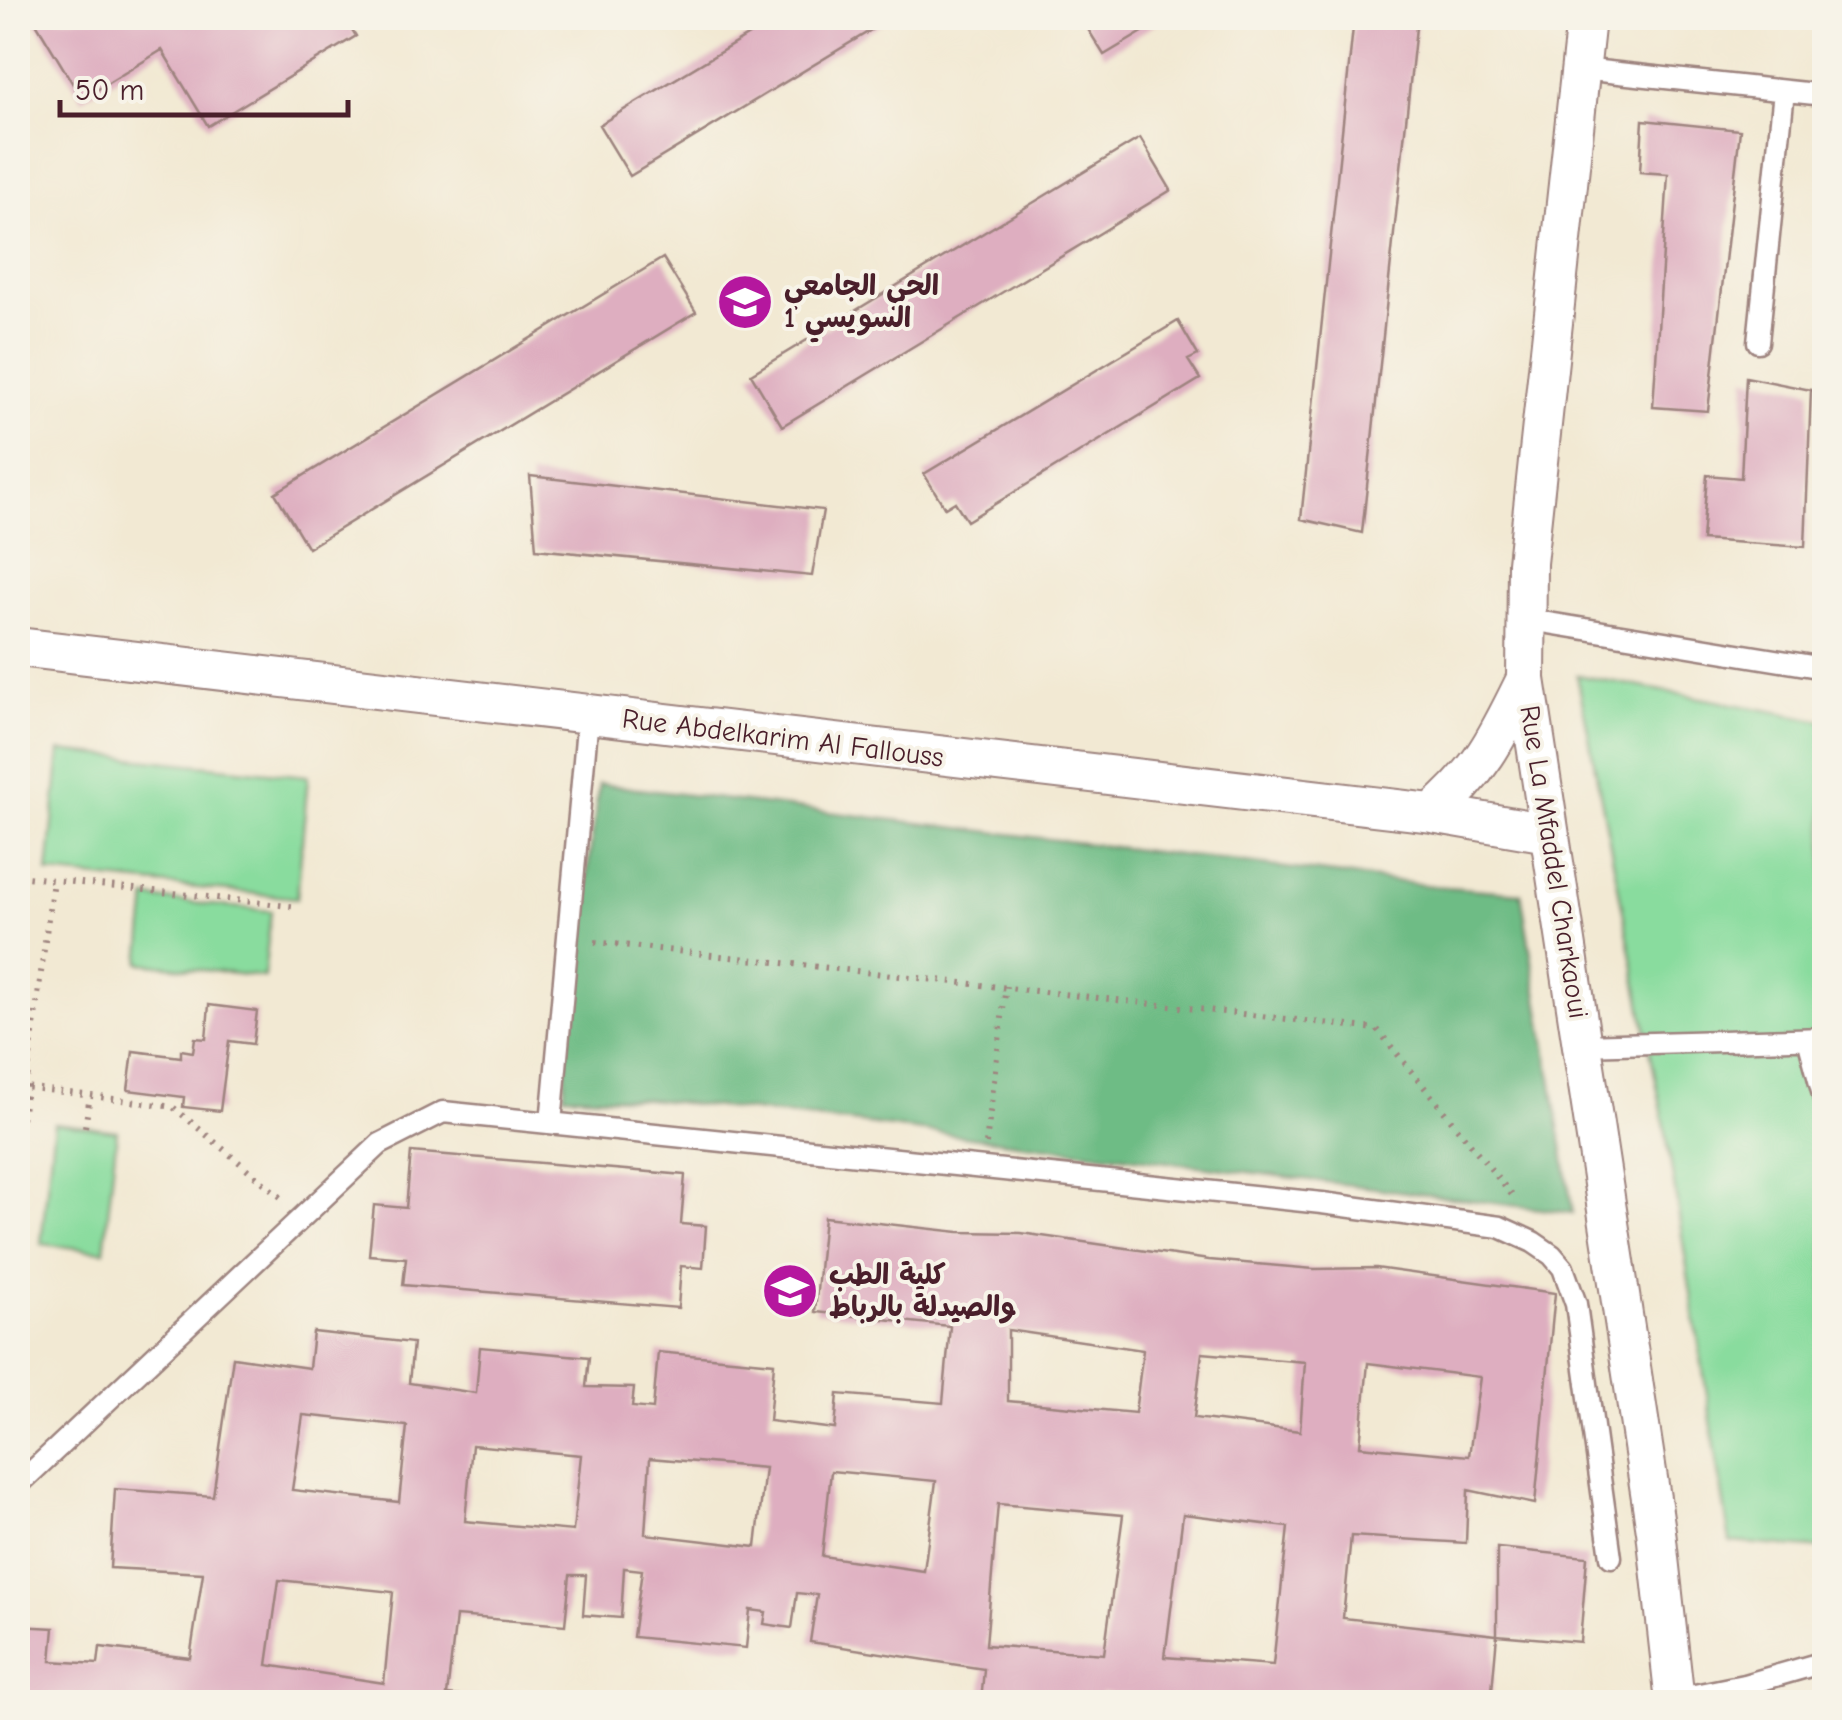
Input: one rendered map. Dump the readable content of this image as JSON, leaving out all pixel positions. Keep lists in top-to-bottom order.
{
  "streets": {
    "street": ["Rue Abdelkarim Al Fallouss", "Rue La Mfaddel Charkaoui"]
  },
  "crossings": [
    ["Rue Abdelkarim Al Fallouss", "Rue La Mfaddel Charkaoui"]
  ],
  "places": {
    "school or university": ["الحي الجامعي السويسي 1", "كلية الطب والصيدلة بالرباط"]
  },
  "scale_bar": "50 m"
}
